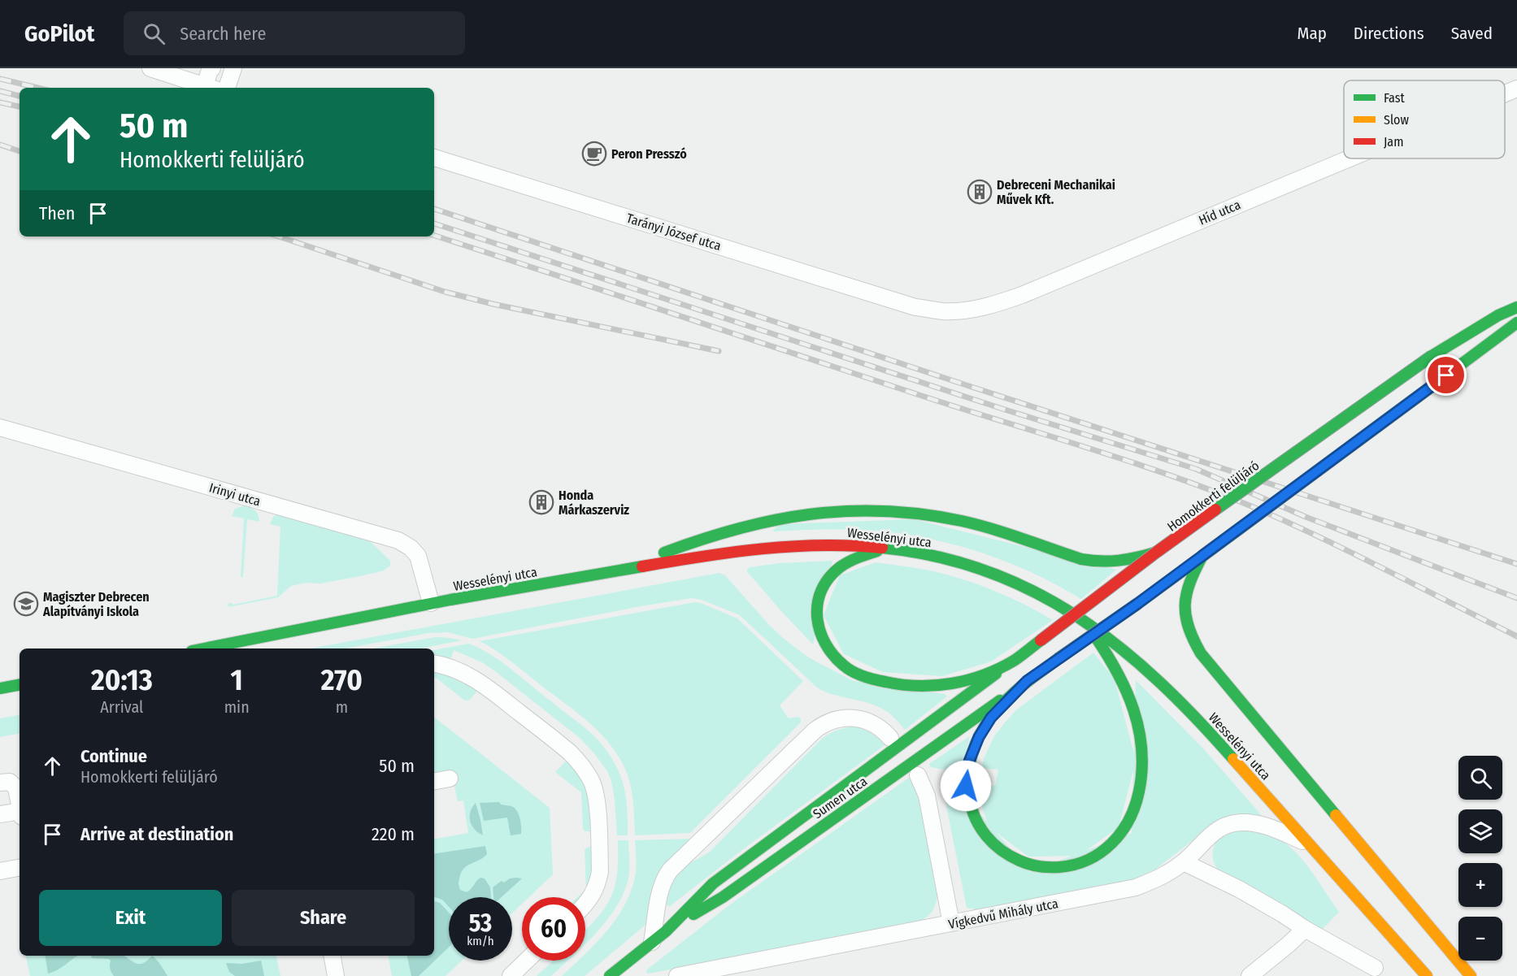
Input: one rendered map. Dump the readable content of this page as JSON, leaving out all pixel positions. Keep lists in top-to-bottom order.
{
  "streets": {
    "main road": ["Homokkerti felüljáró", "Wesselényi utca", "Sumen utca"],
    "street": [
      "Híd utca",
      "Tarányi József utca",
      "Irinyi utca",
      "Vígkedvű Mihály utca"
    ]
  },
  "crossings": [
    ["Híd utca", "Tarányi József utca"],
    ["Irinyi utca", "Wesselényi utca"],
    ["Homokkerti felüljáró", "Sumen utca"],
    ["Wesselényi utca", "Vígkedvű Mihály utca"]
  ],
  "places": {
    "cafe": ["Peron Presszó"],
    "building": ["Debreceni Mechanikai Művek Kft.", "Honda Márkaszerviz"],
    "school or university": ["Magiszter Debrecen Alapítványi Iskola"]
  },
  "legend": ["Fast", "Slow", "Jam"],
  "page": {
    "header": "GoPilot",
    "search": "Search here",
    "nav": ["Map", "Directions", "Saved"],
    "turn": ["50 m", "Homokkerti felüljáró"],
    "then": "Then",
    "eta": [
      "20:13",
      "Arrival",
      "1",
      "min",
      "270",
      "m"
    ],
    "list": [
      {
        "name": "Continue",
        "note": "Homokkerti felüljáró",
        "value": "50 m"
      },
      {
        "name": "Arrive at destination",
        "value": "220 m"
      }
    ],
    "map_buttons": ["+", "−"],
    "buttons": ["Exit", "Share"],
    "speed": "53 km/h",
    "limit": "60"
  }
}
